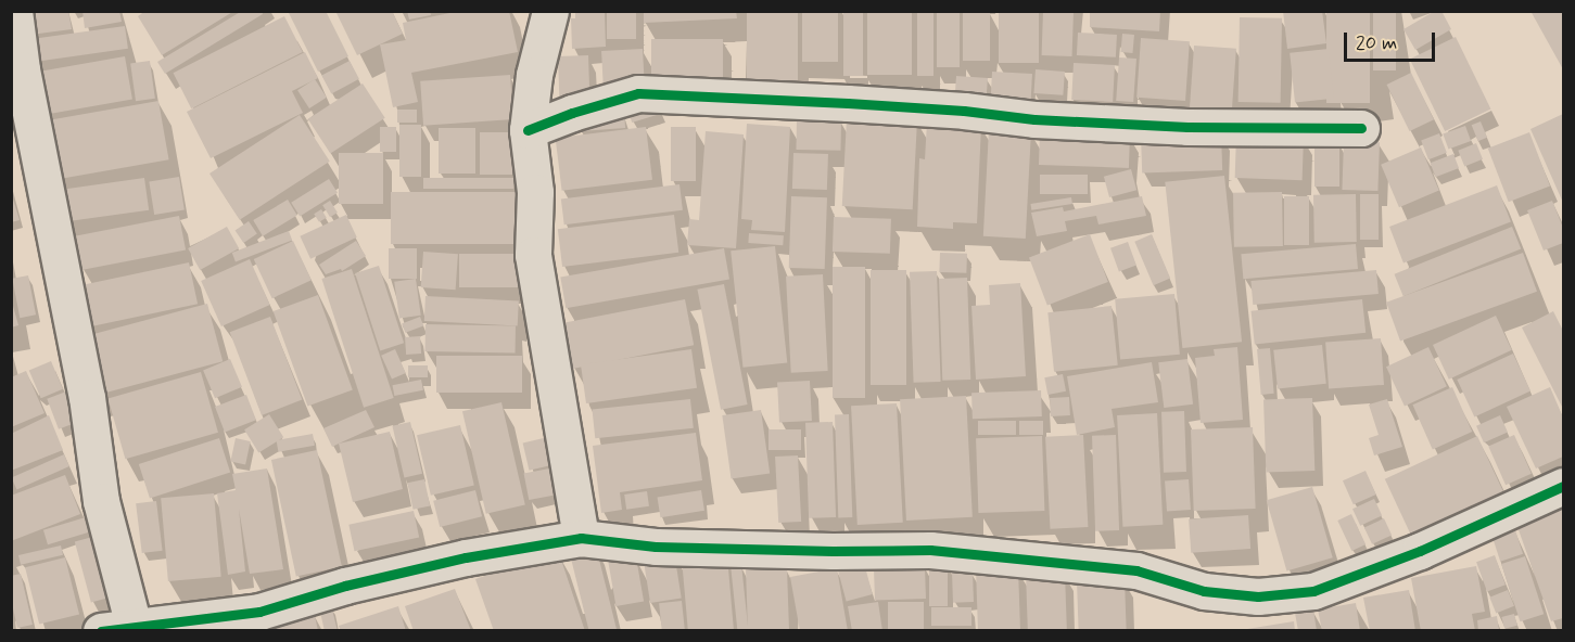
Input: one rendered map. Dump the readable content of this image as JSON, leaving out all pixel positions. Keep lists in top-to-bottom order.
{
  "scale_bar": "20 m"
}
